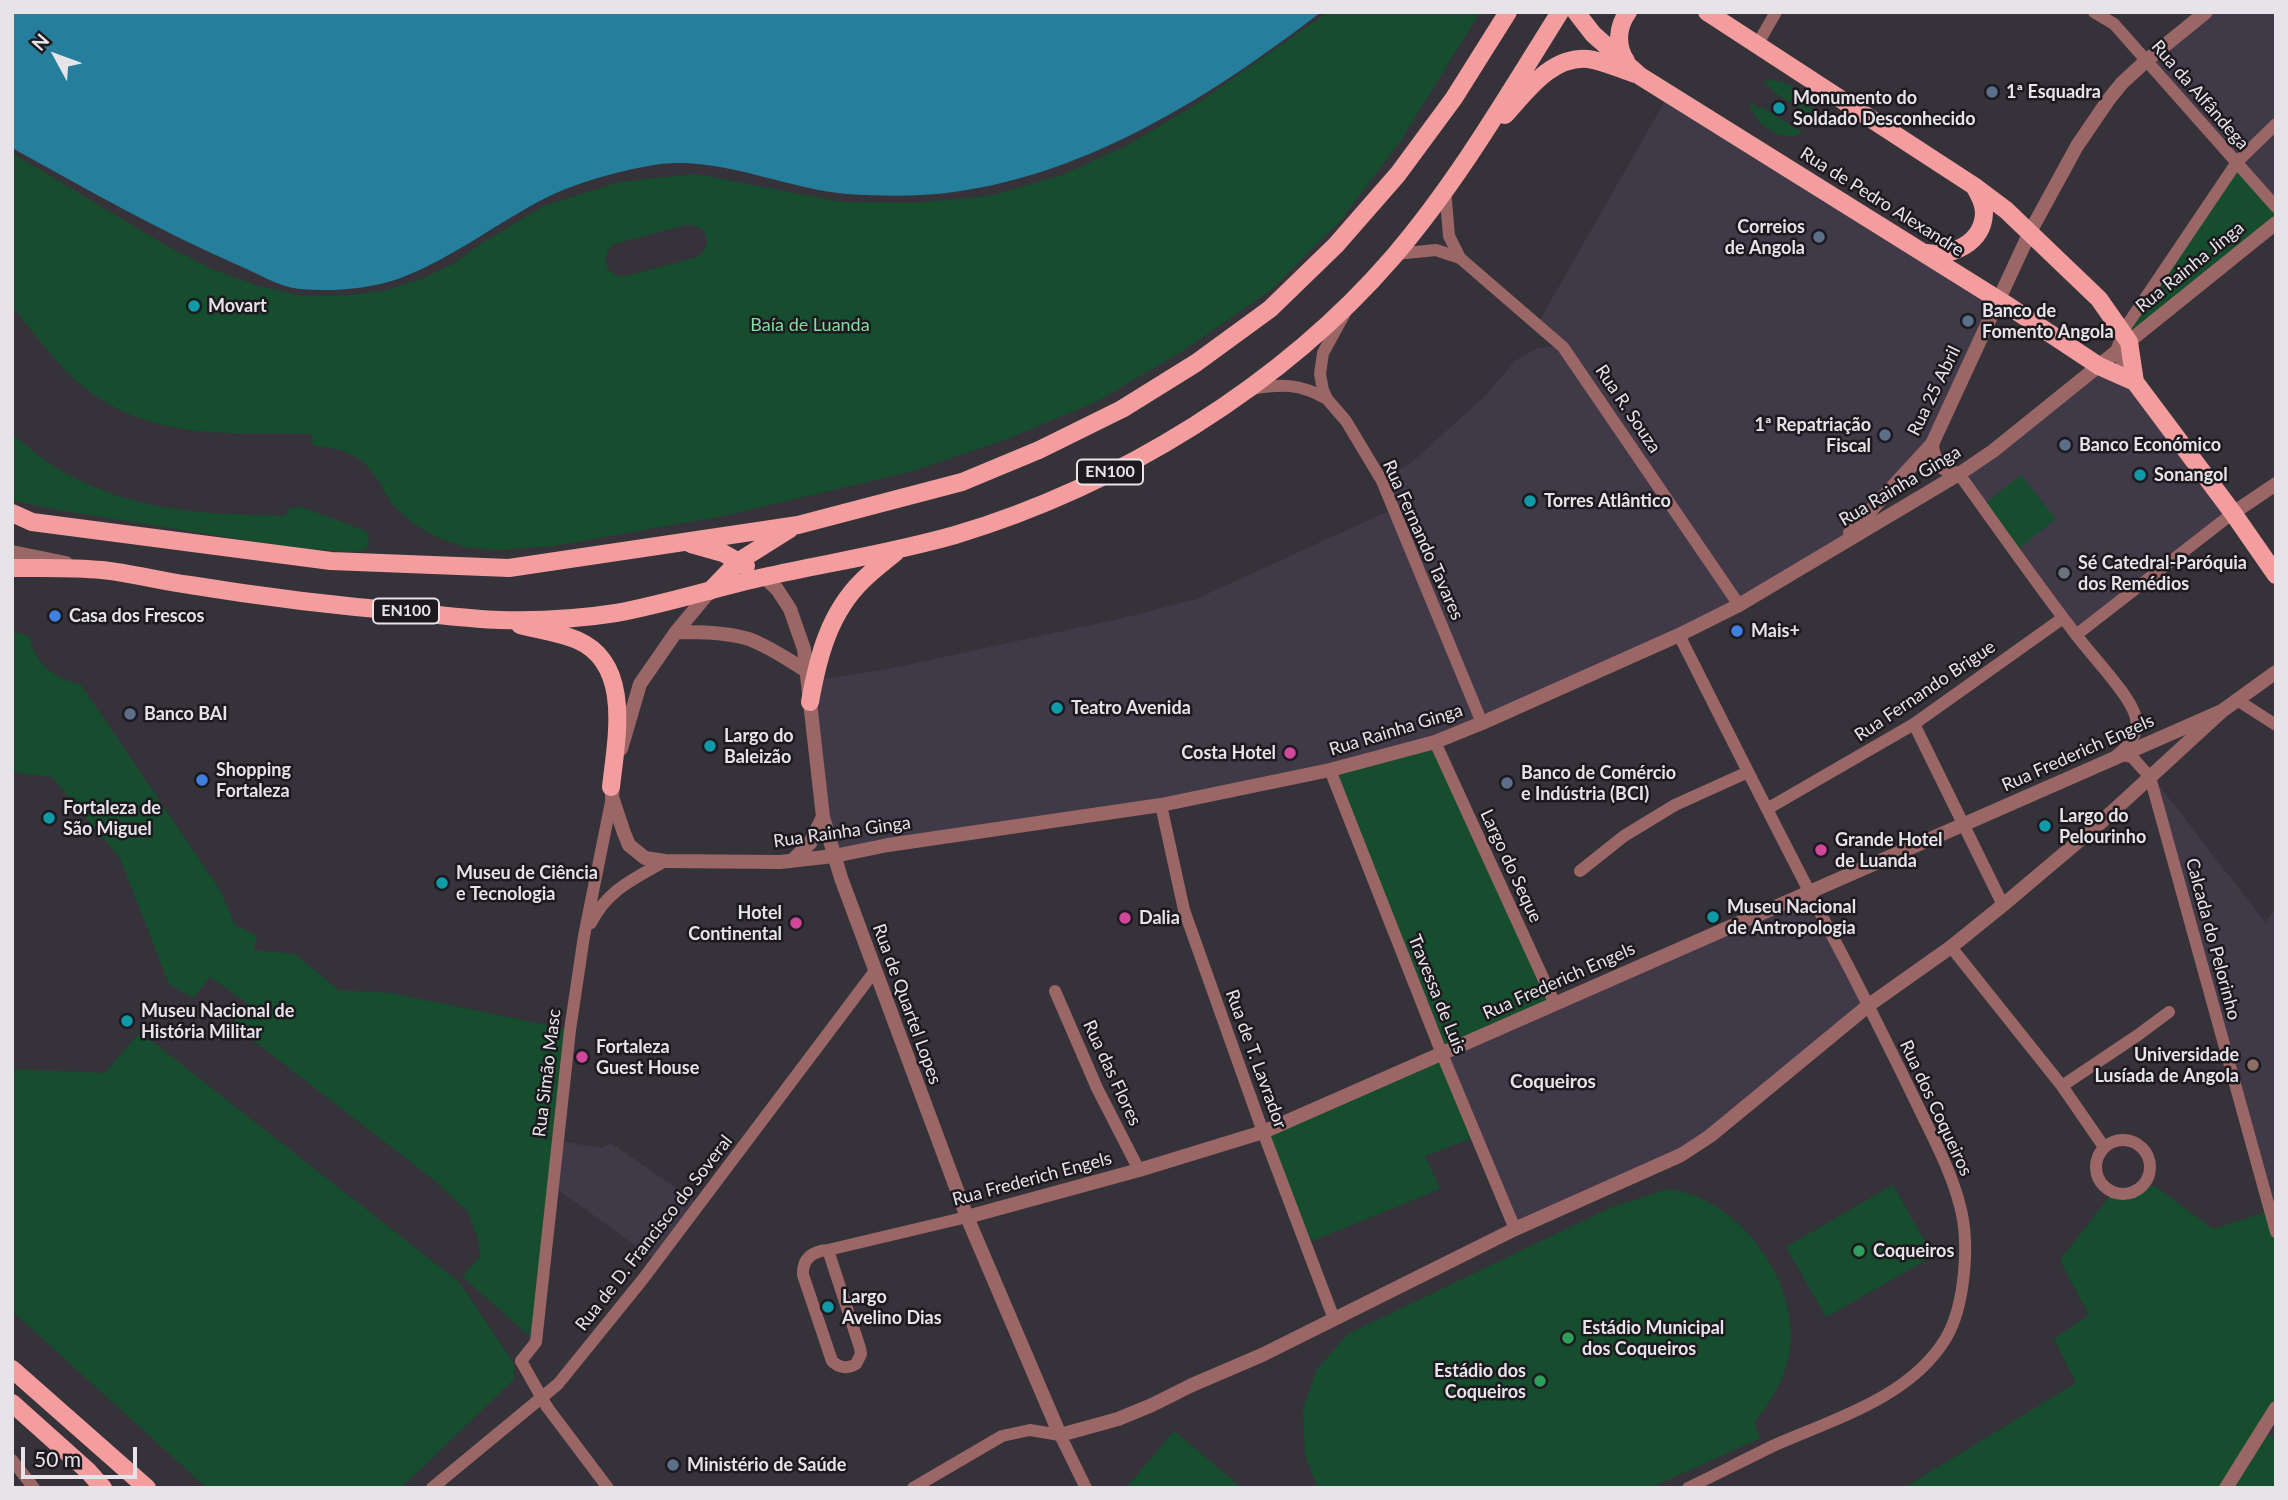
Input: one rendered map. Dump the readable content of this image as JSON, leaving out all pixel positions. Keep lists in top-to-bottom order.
{
  "streets": {
    "main road": ["Rua de Pedro Alexandre", "EN100"],
    "street": [
      "Rua da Alfândega",
      "Rua Rainha Jinga",
      "Rua 25 Abril",
      "Rua R. Souza",
      "Rua Rainha Ginga",
      "Rua Fernando Tavares",
      "Rua Fernando Brigue",
      "Rua Frederich Engels",
      "Largo do Seque",
      "Calcada do Pelorinho",
      "Travessa de Luis",
      "Rua de Quartel Lopes",
      "Rua de T. Lavrador",
      "Rua Simão Masc",
      "Rua das Flores",
      "Rua dos Coqueiros",
      "Rua de D. Francisco do Soveral"
    ]
  },
  "crossings": [
    ["Rua da Alfândega", "Rua 25 Abril"],
    ["Rua de Pedro Alexandre", "Rua 25 Abril"],
    ["Rua de Pedro Alexandre", "Rua Rainha Ginga"],
    ["Rua Rainha Jinga", "Rua Rainha Ginga"],
    ["Rua 25 Abril", "Rua Rainha Ginga"],
    ["Rua R. Souza", "Rua Rainha Ginga"],
    ["EN100", "Rua de Quartel Lopes"],
    ["Rua Rainha Ginga", "Rua Fernando Tavares"],
    ["Rua Rainha Ginga", "Largo do Seque"],
    ["Rua Rainha Ginga", "Travessa de Luis"],
    ["Rua Rainha Ginga", "Rua de Quartel Lopes"],
    ["Rua Rainha Ginga", "Rua de T. Lavrador"],
    ["Rua Rainha Ginga", "Rua Simão Masc"],
    ["Rua Rainha Ginga", "Rua dos Coqueiros"],
    ["Rua Fernando Brigue", "Rua dos Coqueiros"],
    ["Rua Frederich Engels", "Largo do Seque"],
    ["Rua Frederich Engels", "Travessa de Luis"],
    ["Rua Frederich Engels", "Rua de Quartel Lopes"],
    ["Rua Frederich Engels", "Rua de T. Lavrador"],
    ["Rua Frederich Engels", "Rua das Flores"],
    ["Rua Frederich Engels", "Rua dos Coqueiros"],
    ["Rua de Quartel Lopes", "Rua Simão Masc"],
    ["Rua de Quartel Lopes", "Rua de D. Francisco do Soveral"]
  ],
  "districts": ["Coqueiros"],
  "parks": ["Baía de Luanda"],
  "places": [
    "1ª Esquadra",
    "Monumento do Soldado Desconhecido",
    "Correios de Angola",
    "Movart",
    "Banco de Fomento Angola",
    "1ª Repatriação Fiscal",
    "Banco Económico",
    "Sonangol",
    "Torres Atlântico",
    "Sé Catedral-Paróquia dos Remédios",
    "Casa dos Frescos",
    "Mais+",
    "Teatro Avenida",
    "Banco BAI",
    "Largo do Baleizão",
    "Costa Hotel",
    "Shopping Fortaleza",
    "Banco de Comércio e Indústria (BCI)",
    "Fortaleza de São Miguel",
    "Largo do Pelourinho",
    "Grande Hotel de Luanda",
    "Museu de Ciência e Tecnologia",
    "Museu Nacional de Antropologia",
    "Dalia",
    "Hotel Continental",
    "Museu Nacional de História Militar",
    "Fortaleza Guest House",
    "Universidade Lusíada de Angola",
    "Coqueiros",
    "Largo Avelino Dias",
    "Estádio Municipal dos Coqueiros",
    "Estádio dos Coqueiros",
    "Ministério de Saúde"
  ],
  "scale_bar": "50 m",
  "north": "top left"
}
